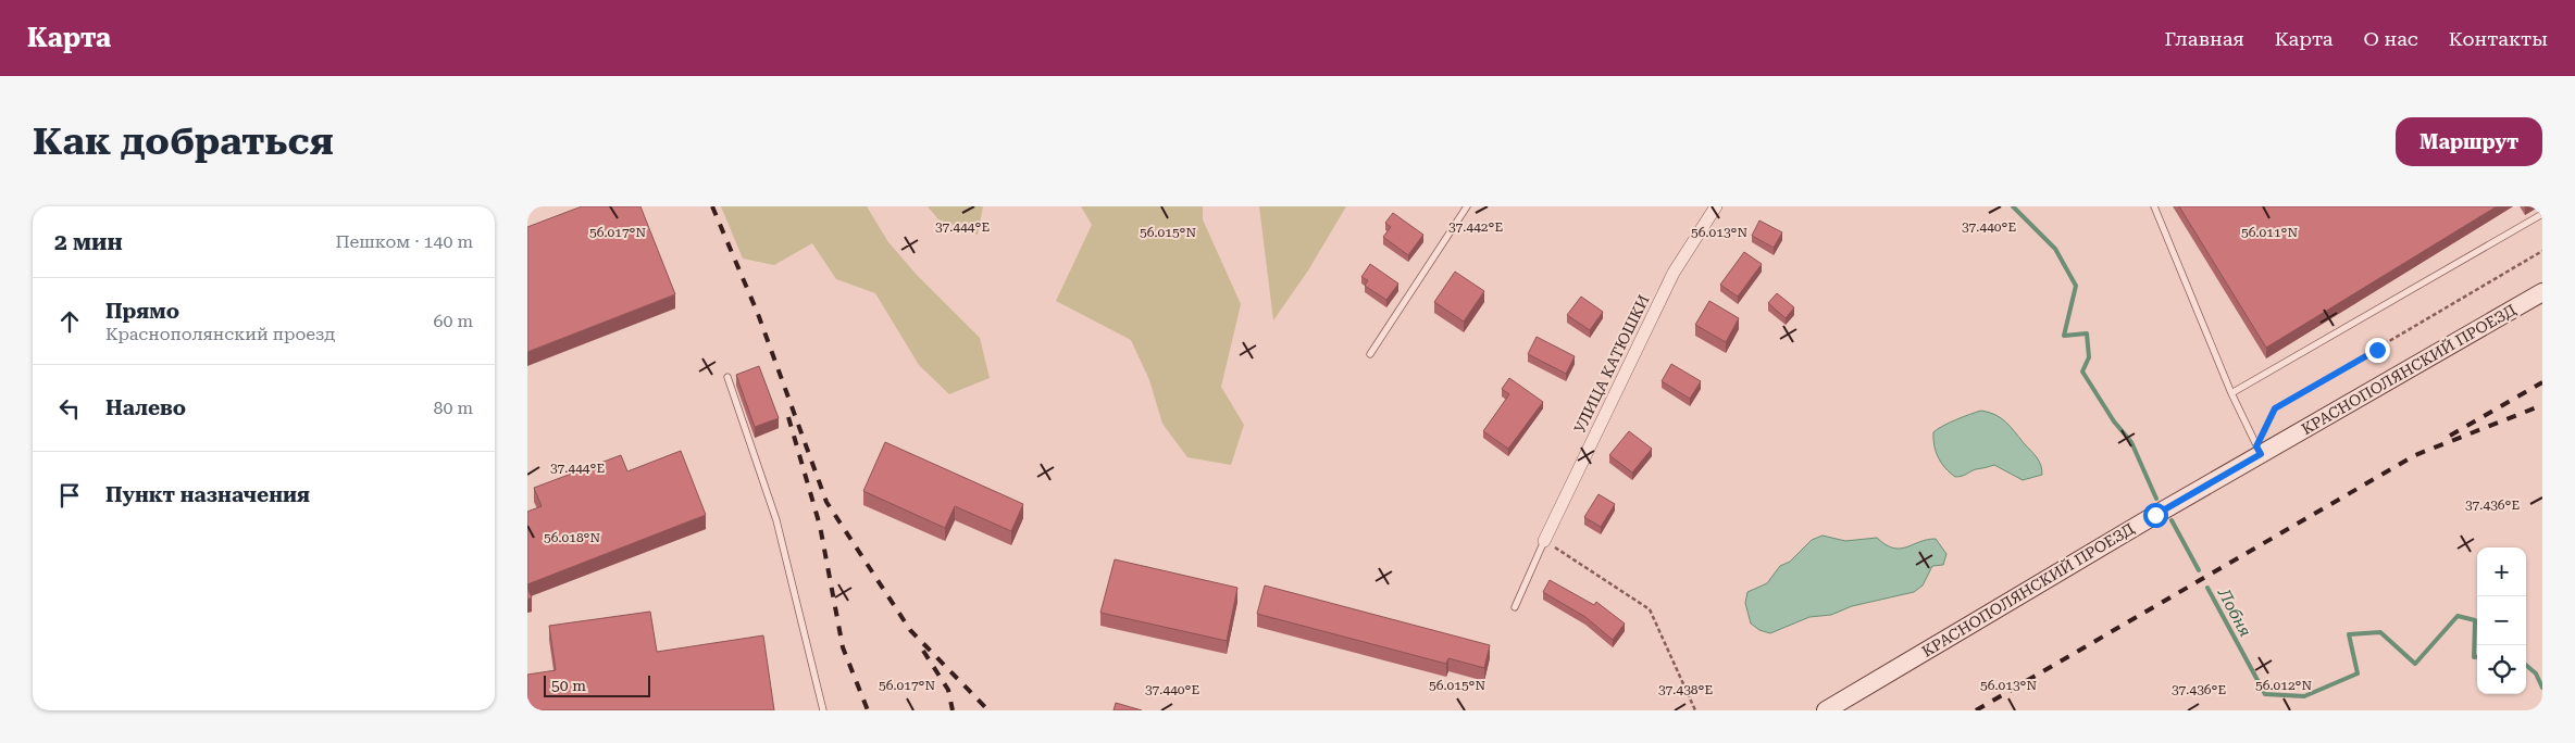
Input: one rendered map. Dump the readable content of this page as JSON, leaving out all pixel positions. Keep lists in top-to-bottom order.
{
  "streets": {
    "main road": ["КРАСНОПОЛЯНСКИЙ ПРОЕЗД"],
    "street": ["УЛИЦА КАТЮШКИ"]
  },
  "water": ["Лобня"],
  "scale_bar": "50 m",
  "page": {
    "header": "Карта",
    "nav": [
      "Главная",
      "Карта",
      "О нас",
      "Контакты"
    ],
    "buttons": "Маршрут",
    "title": "Как добраться",
    "heading": ["2 мин", "Пешком · 140 m"],
    "list": [
      ["Прямо", "Краснополянский проезд", "60 m"],
      ["Налево", "80 m"],
      "Пункт назначения"
    ],
    "map_buttons": ["+", "−"],
    "scale": "50 m"
  },
  "coordinates": [
    "37.444°E",
    "37.442°E",
    "37.440°E",
    "56.011°N",
    "56.017°N",
    "56.015°N",
    "56.013°N",
    "37.436°E",
    "56.018°N",
    "56.012°N",
    "37.438°E"
  ]
}
